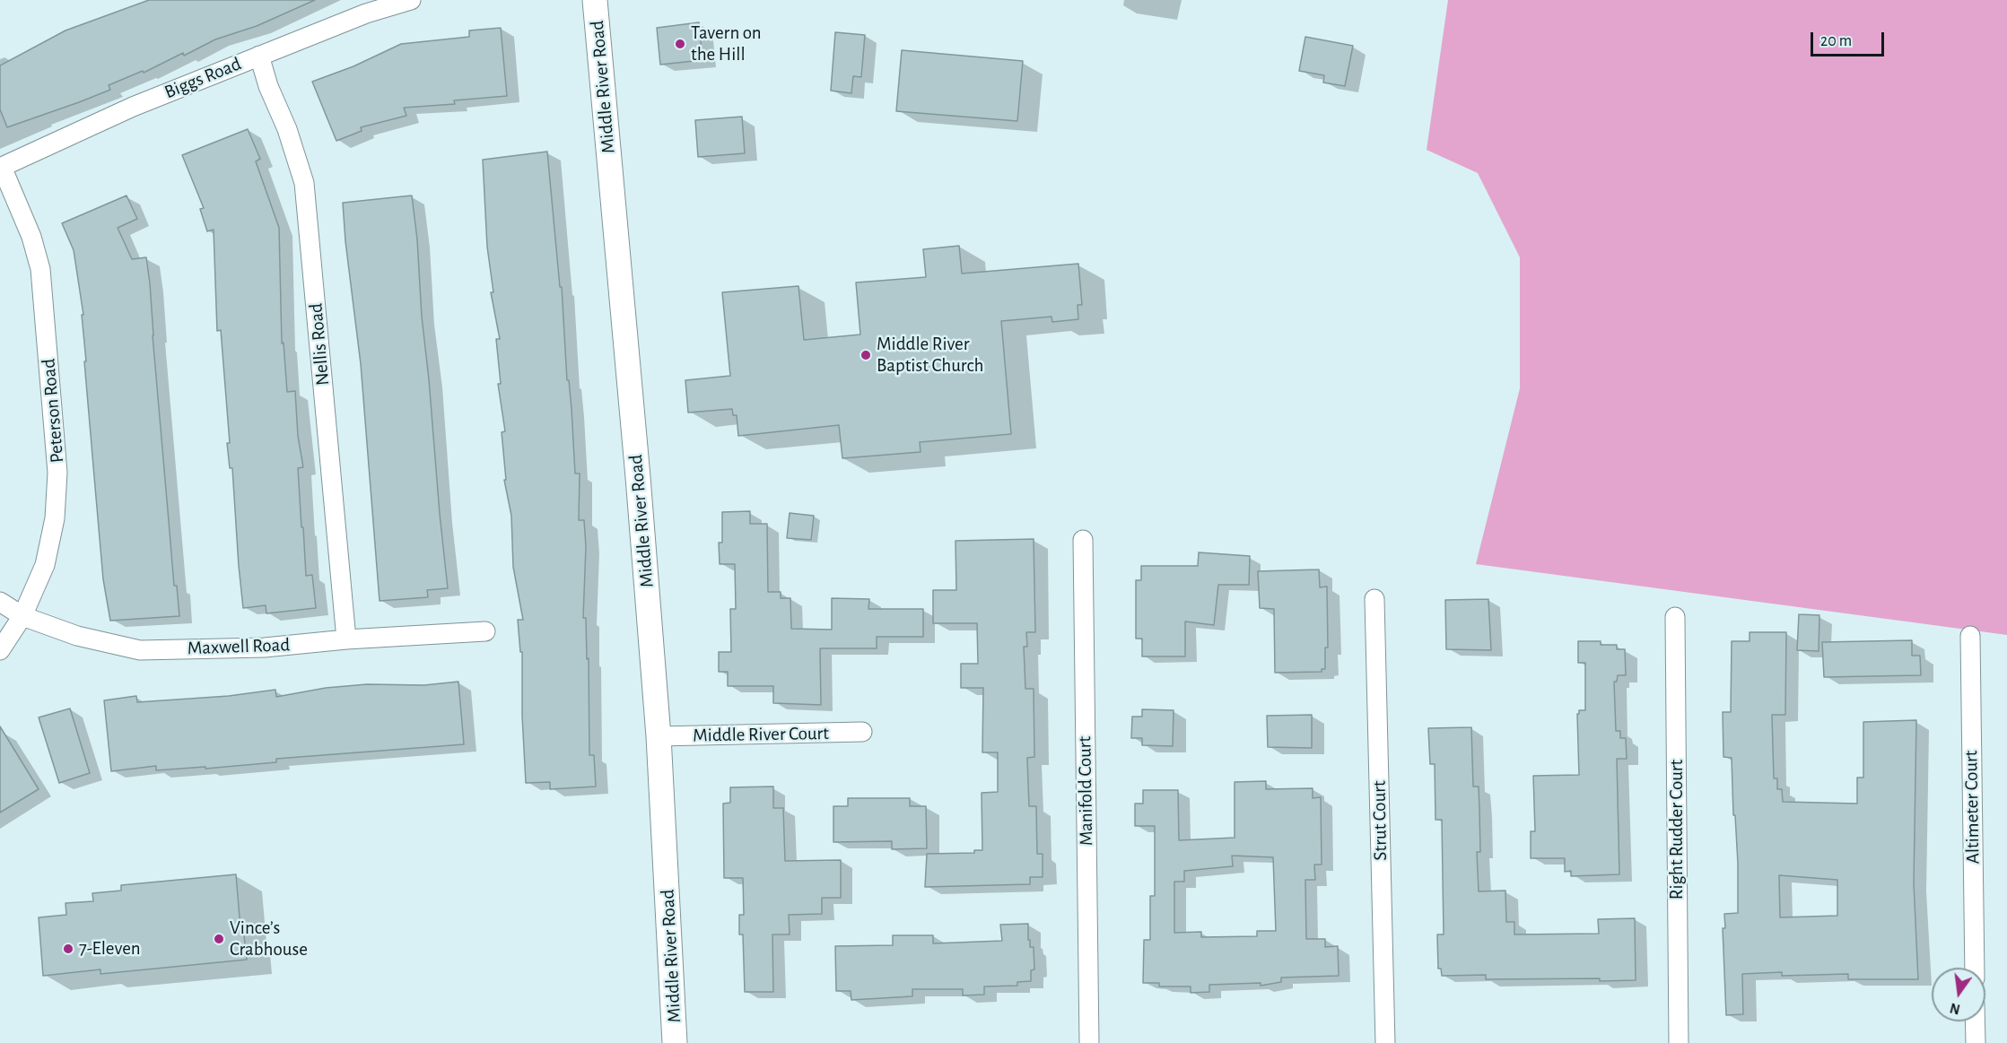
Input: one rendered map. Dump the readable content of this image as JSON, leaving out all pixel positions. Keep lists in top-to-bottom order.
{
  "streets": {
    "street": [
      "Biggs Road",
      "Middle River Road",
      "Nellis Road",
      "Peterson Road",
      "Maxwell Road",
      "Middle River Court",
      "Manifold Court",
      "Altimeter Court",
      "Strut Court",
      "Right Rudder Court"
    ]
  },
  "crossings": [
    ["Biggs Road", "Nellis Road"],
    ["Biggs Road", "Peterson Road"],
    ["Middle River Road", "Middle River Court"],
    ["Nellis Road", "Maxwell Road"],
    ["Peterson Road", "Maxwell Road"]
  ],
  "places": [
    "Tavern on the Hill",
    "Middle River Baptist Church",
    "Vince’s Crabhouse",
    "7-Eleven"
  ],
  "scale_bar": "20 m",
  "north": "bottom"
}
